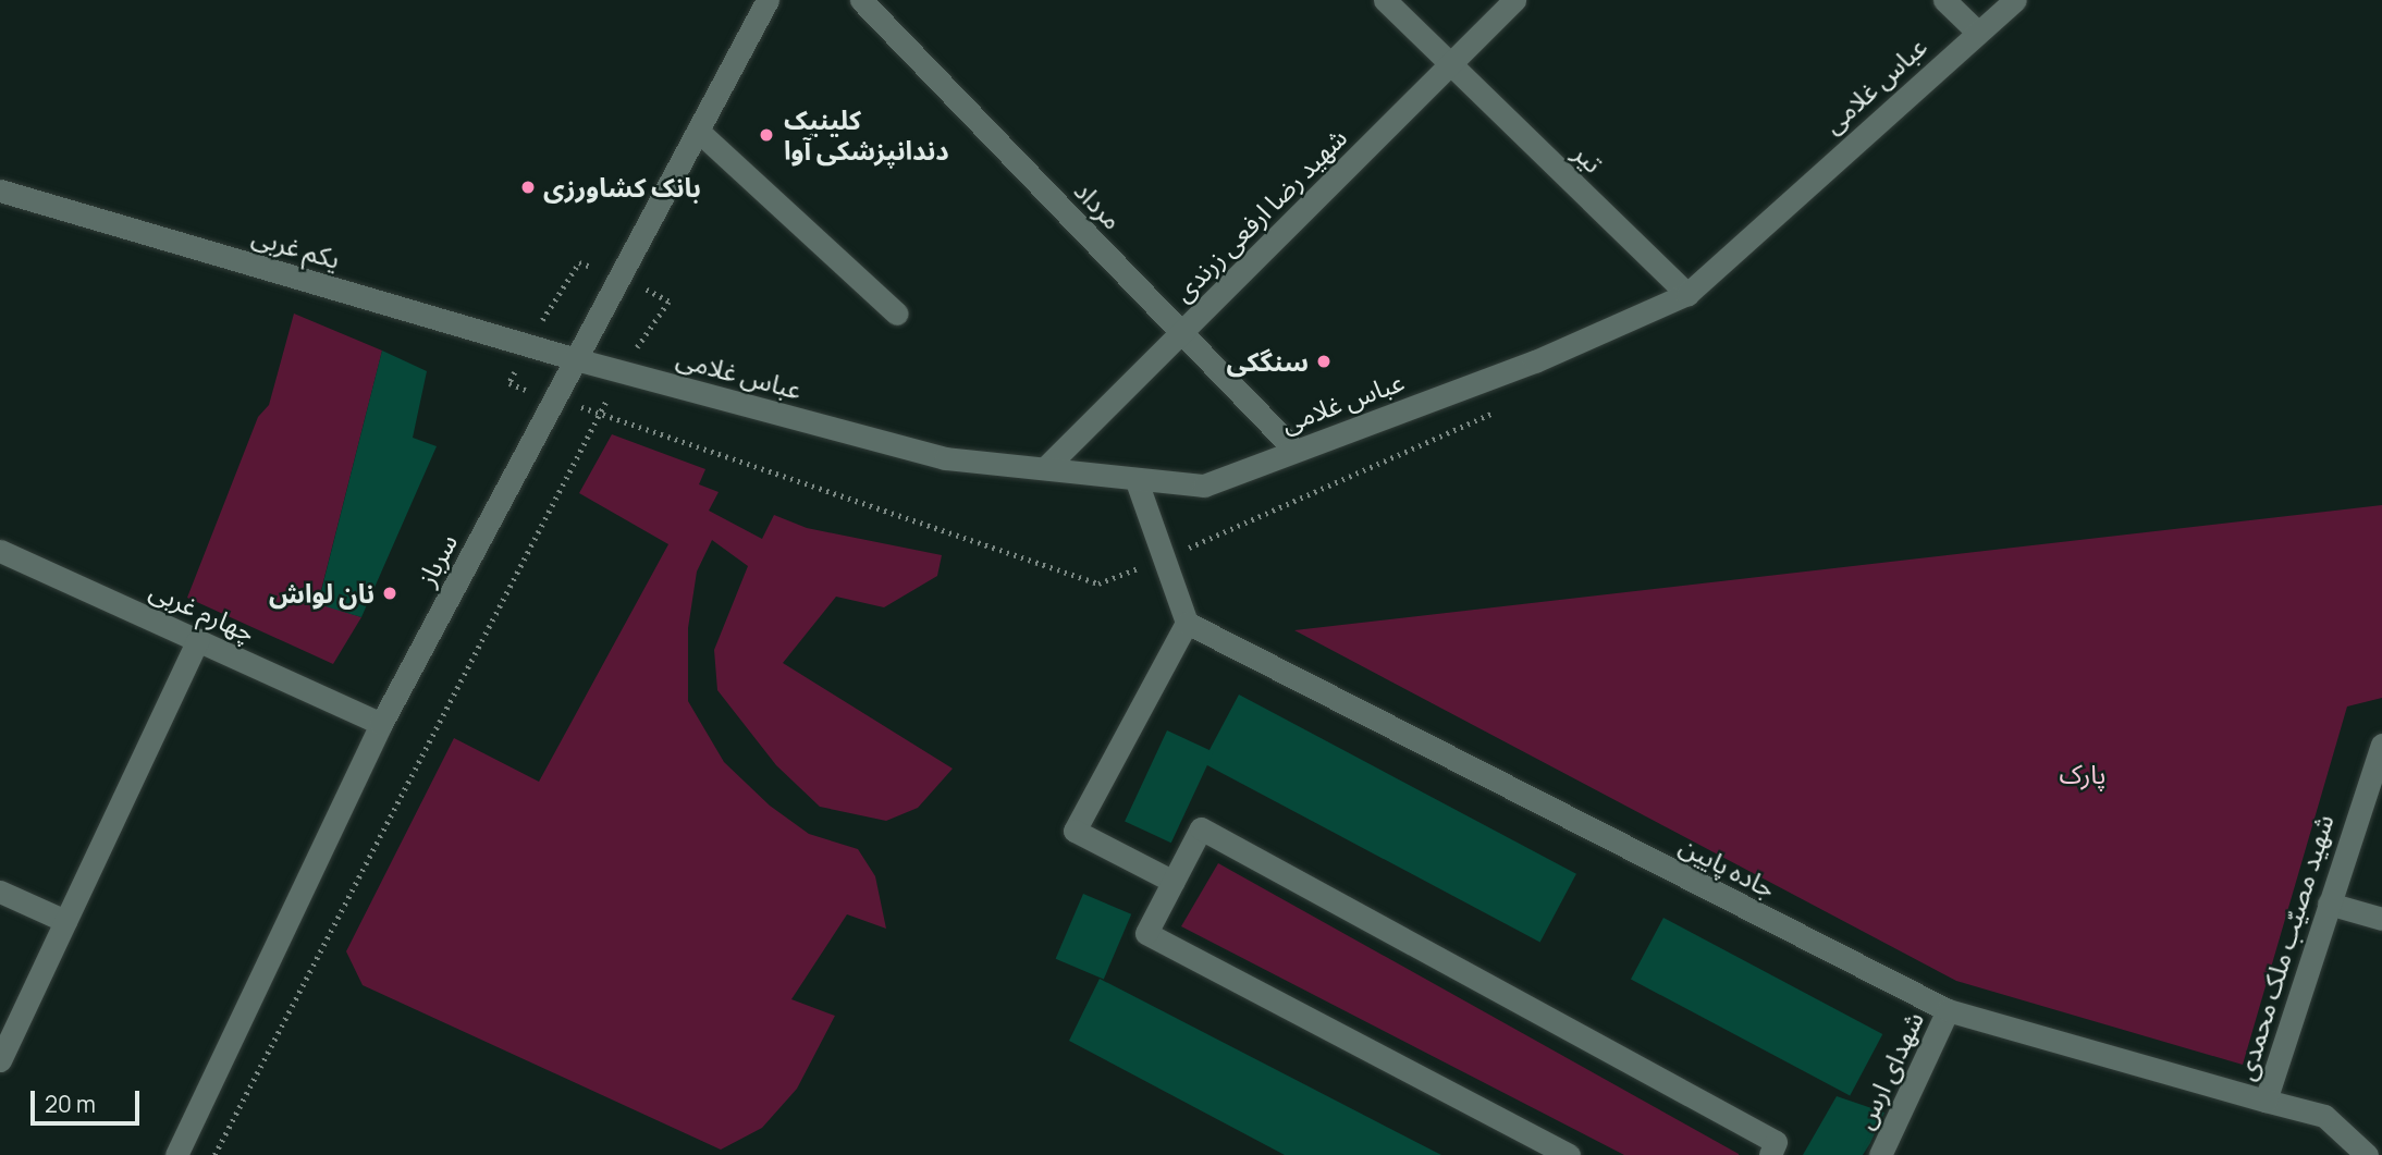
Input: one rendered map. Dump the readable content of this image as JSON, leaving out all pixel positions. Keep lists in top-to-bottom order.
{
  "streets": {
    "street": [
      "عباس غلامی",
      "تیر",
      "مرداد",
      "شهید رضا ارفعی زرندی",
      "یکم غربی",
      "سرباز",
      "چهارم غربی",
      "جاده پایین",
      "شهید مصیّب ملک محمدی",
      "شهدای ارس"
    ]
  },
  "crossings": [
    ["عباس غلامی", "تیر"],
    ["عباس غلامی", "مرداد"],
    ["عباس غلامی", "شهید رضا ارفعی زرندی"],
    ["عباس غلامی", "یکم غربی"],
    ["عباس غلامی", "سرباز"],
    ["تیر", "شهید رضا ارفعی زرندی"],
    ["مرداد", "شهید رضا ارفعی زرندی"],
    ["یکم غربی", "سرباز"],
    ["سرباز", "چهارم غربی"],
    ["جاده پایین", "شهید مصیّب ملک محمدی"],
    ["جاده پایین", "شهدای ارس"]
  ],
  "parks": ["پارک"],
  "places": [
    "کلینیک دندانپزشکی آوا",
    "بانک کشاورزی",
    "سنگکی",
    "نان لواش"
  ],
  "scale_bar": "20 m"
}
